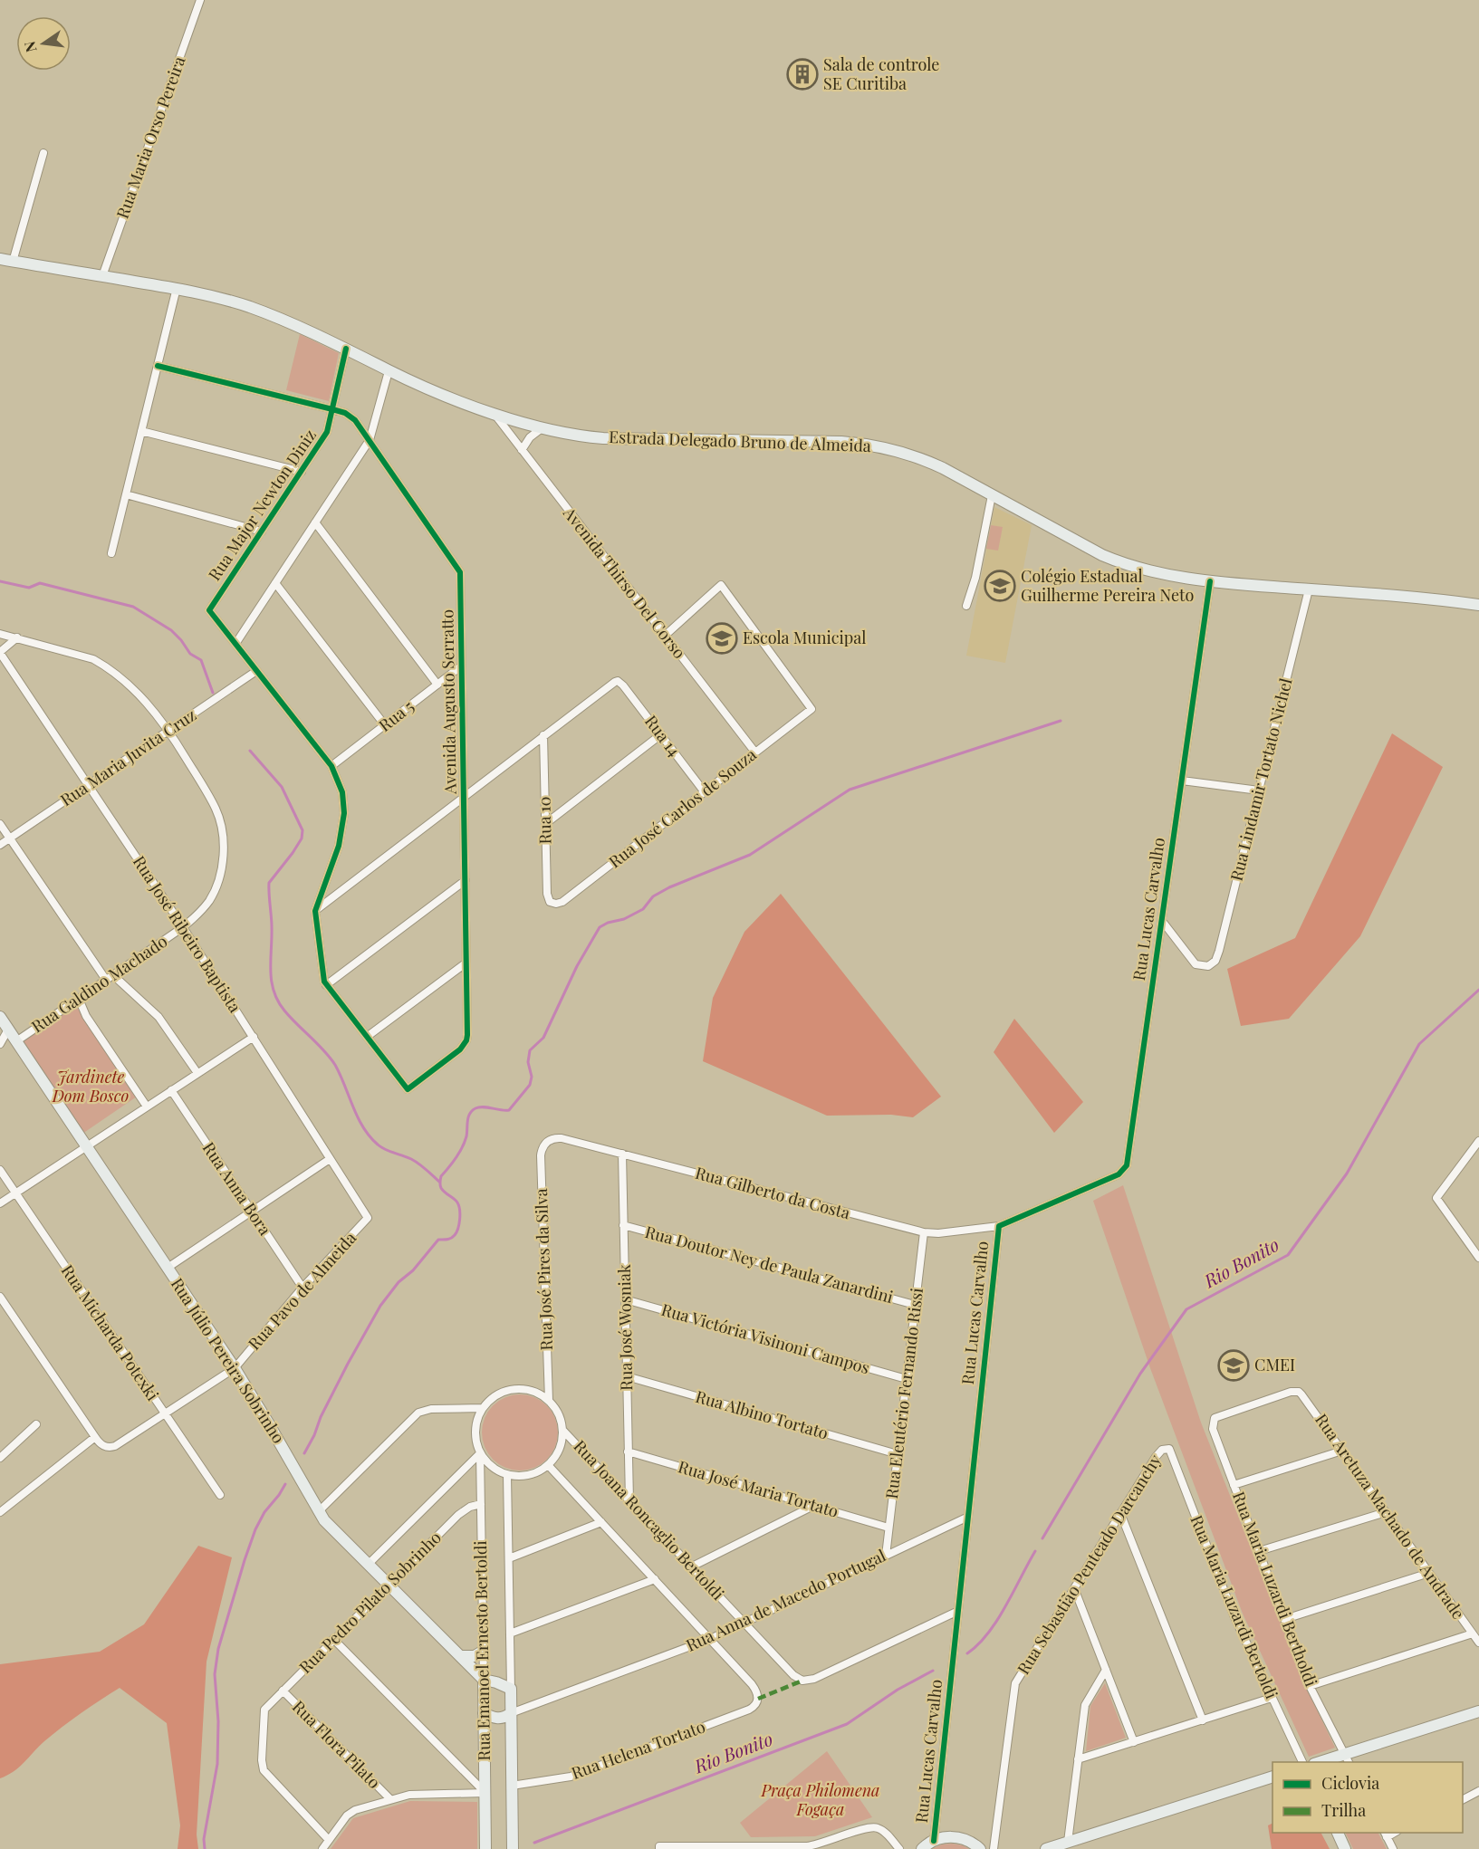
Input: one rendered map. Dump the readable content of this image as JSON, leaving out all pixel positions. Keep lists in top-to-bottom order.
{
  "streets": {
    "main road": ["Estrada Delegado Bruno de Almeida", "Rua Júlio Pereira Sobrinho", "Rua Emanoel Ernesto Bertoldi"],
    "street": [
      "Rua Maria Orso Pereira",
      "Rua Major Newton Diniz",
      "Avenida Thirso Del Corso",
      "Avenida Augusto Serratto",
      "Rua 5",
      "Rua 14",
      "Rua Maria Juvita Cruz",
      "Rua Lindamir Tortato Nichel",
      "Rua José Carlos de Souza",
      "Rua 10",
      "Rua Lucas Carvalho",
      "Rua José Ribeiro Baptista",
      "Rua Galdino Machado",
      "Rua Anna Bora",
      "Rua Gilberto da Costa",
      "Rua Doutor Ney de Paula Zanardini",
      "Rua José Pires da Silva",
      "Rua Pavo de Almeida",
      "Rua José Wosniak",
      "Rua Micharda Potexki",
      "Rua Victória Visinoni Campos",
      "Rua Eleutério Fernando Rissi",
      "Rua Albino Tortato",
      "Rua José Maria Tortato",
      "Rua Aretuza Machado de Andrade",
      "Rua Joana Roncaglio Bertoldi",
      "Rua Sebastião Penteado Darcanchy",
      "Rua Maria Luzardi Bertholdi",
      "Rua Anna de Macedo Portugal",
      "Rua Pedro Pilato Sobrinho",
      "Rua Maria Luzardi Bertoldi",
      "Rua Flora Pilato",
      "Rua Helena Tortato"
    ]
  },
  "crossings": [
    ["Rua Maria Orso Pereira", "Estrada Delegado Bruno de Almeida"],
    ["Estrada Delegado Bruno de Almeida", "Rua Major Newton Diniz"],
    ["Estrada Delegado Bruno de Almeida", "Avenida Thirso Del Corso"],
    ["Estrada Delegado Bruno de Almeida", "Rua Lindamir Tortato Nichel"],
    ["Estrada Delegado Bruno de Almeida", "Rua Lucas Carvalho"],
    ["Rua Major Newton Diniz", "Avenida Augusto Serratto"],
    ["Avenida Thirso Del Corso", "Rua José Carlos de Souza"],
    ["Avenida Augusto Serratto", "Rua 5"],
    ["Rua 14", "Rua José Carlos de Souza"],
    ["Rua 14", "Rua 10"],
    ["Rua Maria Juvita Cruz", "Rua José Ribeiro Baptista"],
    ["Rua Maria Juvita Cruz", "Rua Galdino Machado"],
    ["Rua Lindamir Tortato Nichel", "Rua Lucas Carvalho"],
    ["Rua José Carlos de Souza", "Rua 10"],
    ["Rua Lucas Carvalho", "Rua Gilberto da Costa"],
    ["Rua Lucas Carvalho", "Rua Joana Roncaglio Bertoldi"],
    ["Rua Lucas Carvalho", "Rua Anna de Macedo Portugal"],
    ["Rua José Ribeiro Baptista", "Rua Galdino Machado"],
    ["Rua José Ribeiro Baptista", "Rua Pavo de Almeida"],
    ["Rua Galdino Machado", "Rua Júlio Pereira Sobrinho"],
    ["Rua Anna Bora", "Rua Pavo de Almeida"],
    ["Rua Gilberto da Costa", "Rua José Pires da Silva"],
    ["Rua Gilberto da Costa", "Rua José Wosniak"],
    ["Rua Gilberto da Costa", "Rua Eleutério Fernando Rissi"],
    ["Rua Doutor Ney de Paula Zanardini", "Rua José Wosniak"],
    ["Rua Doutor Ney de Paula Zanardini", "Rua Eleutério Fernando Rissi"],
    ["Rua José Pires da Silva", "Rua Joana Roncaglio Bertoldi"],
    ["Rua José Pires da Silva", "Rua Pedro Pilato Sobrinho"],
    ["Rua José Pires da Silva", "Rua Emanoel Ernesto Bertoldi"],
    ["Rua Pavo de Almeida", "Rua Micharda Potexki"],
    ["Rua Pavo de Almeida", "Rua Júlio Pereira Sobrinho"],
    ["Rua José Wosniak", "Rua Victória Visinoni Campos"],
    ["Rua José Wosniak", "Rua Albino Tortato"],
    ["Rua José Wosniak", "Rua José Maria Tortato"],
    ["Rua José Wosniak", "Rua Joana Roncaglio Bertoldi"],
    ["Rua Victória Visinoni Campos", "Rua Eleutério Fernando Rissi"],
    ["Rua Júlio Pereira Sobrinho", "Rua Pedro Pilato Sobrinho"],
    ["Rua Júlio Pereira Sobrinho", "Rua Emanoel Ernesto Bertoldi"],
    ["Rua Eleutério Fernando Rissi", "Rua Albino Tortato"],
    ["Rua Eleutério Fernando Rissi", "Rua José Maria Tortato"],
    ["Rua Eleutério Fernando Rissi", "Rua Anna de Macedo Portugal"],
    ["Rua Aretuza Machado de Andrade", "Rua Maria Luzardi Bertholdi"],
    ["Rua Joana Roncaglio Bertoldi", "Rua Anna de Macedo Portugal"],
    ["Rua Joana Roncaglio Bertoldi", "Rua Pedro Pilato Sobrinho"],
    ["Rua Joana Roncaglio Bertoldi", "Rua Emanoel Ernesto Bertoldi"],
    ["Rua Sebastião Penteado Darcanchy", "Rua Maria Luzardi Bertoldi"],
    ["Rua Anna de Macedo Portugal", "Rua Emanoel Ernesto Bertoldi"],
    ["Rua Anna de Macedo Portugal", "Rua Helena Tortato"],
    ["Rua Pedro Pilato Sobrinho", "Rua Emanoel Ernesto Bertoldi"],
    ["Rua Pedro Pilato Sobrinho", "Rua Flora Pilato"],
    ["Rua Emanoel Ernesto Bertoldi", "Rua Helena Tortato"]
  ],
  "water": ["Rio Bonito"],
  "parks": ["Jardinete Dom Bosco", "Praça Philomena Fogaça"],
  "places": {
    "building": ["Sala de controle SE Curitiba"],
    "school or university": ["Colégio Estadual Guilherme Pereira Neto", "Escola Municipal", "CMEI"]
  },
  "legend": ["Ciclovia", "Trilha"],
  "north": "left"
}
